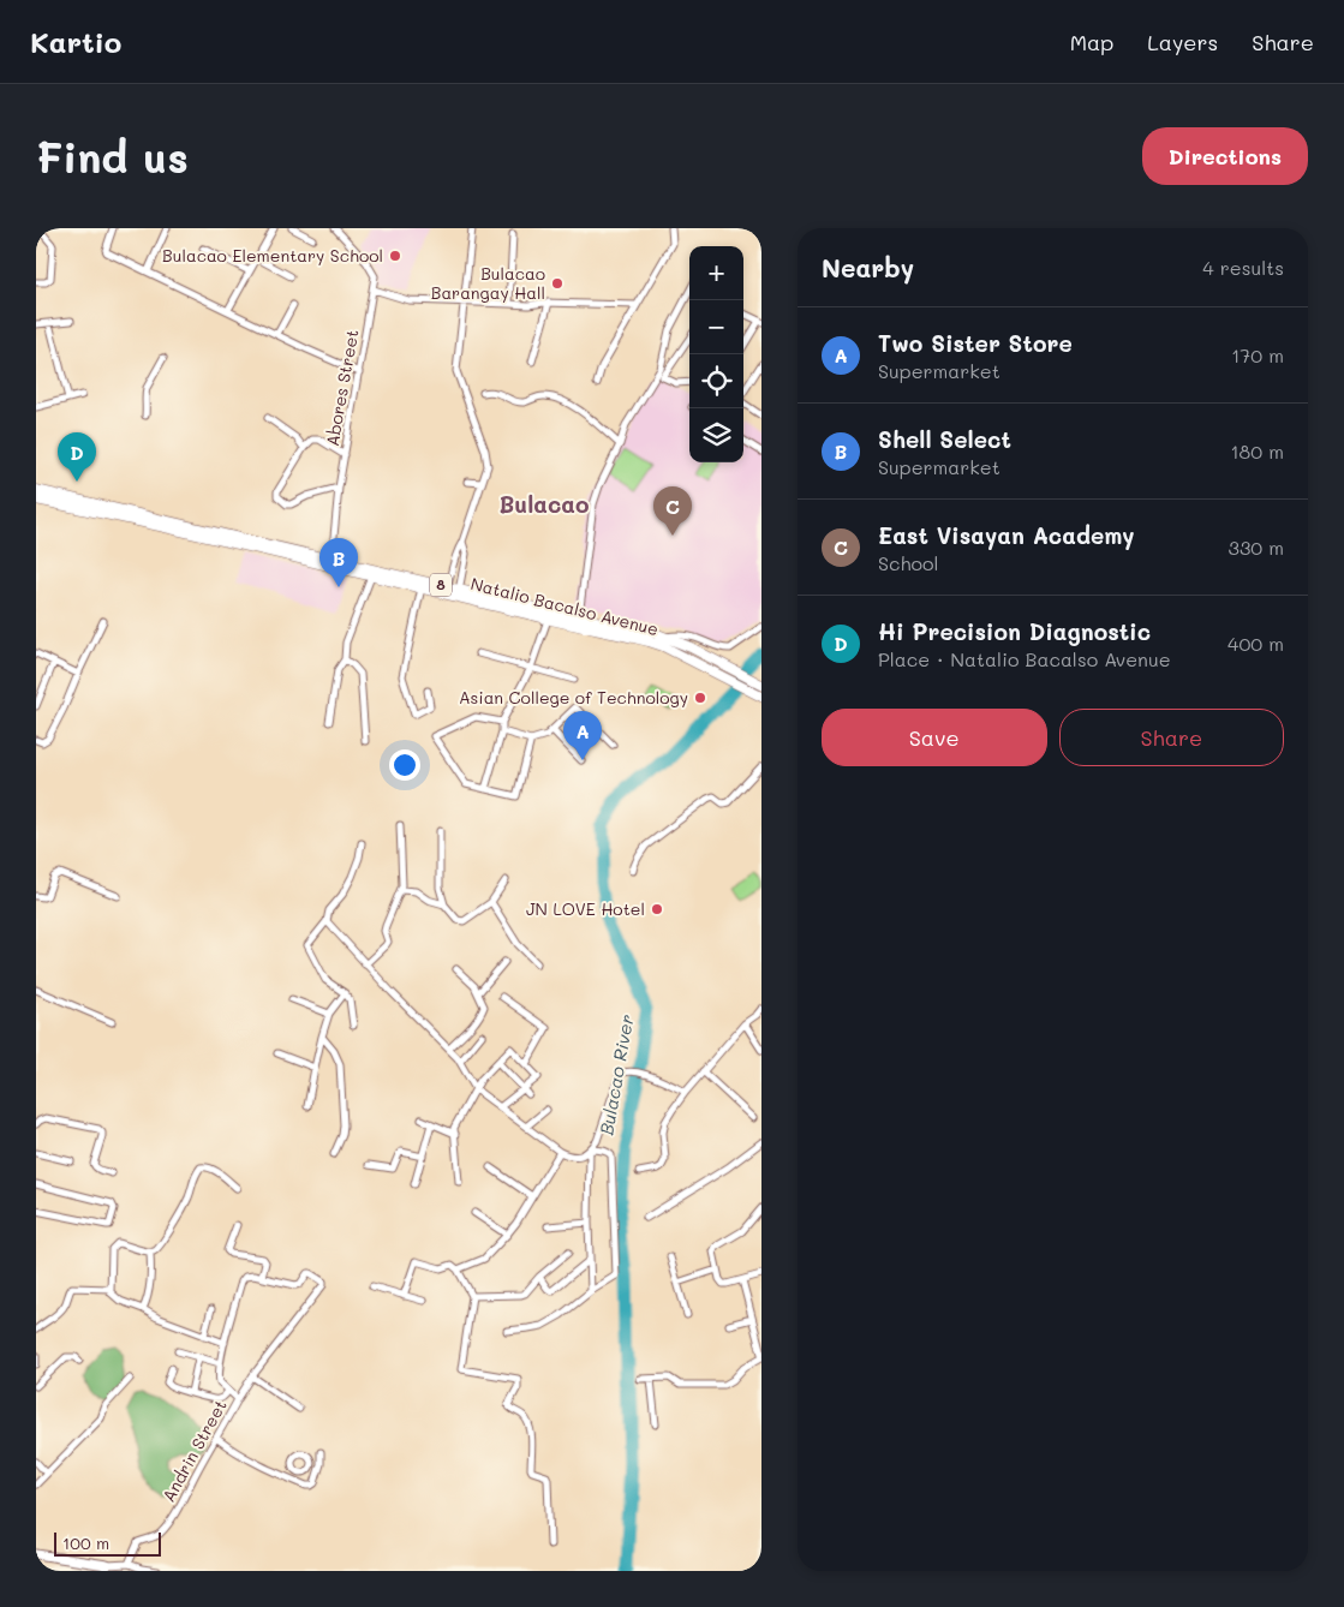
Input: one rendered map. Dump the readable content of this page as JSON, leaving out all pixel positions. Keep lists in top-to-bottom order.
{
  "streets": {
    "main road": ["8", "Natalio Bacalso Avenue"],
    "street": ["Abores Street", "Andrin Street"]
  },
  "crossings": [
    ["Abores Street", "Natalio Bacalso Avenue"]
  ],
  "districts": ["Bulacao"],
  "water": ["Bulacao River"],
  "places": [
    "Bulacao Elementary School",
    "Bulacao Barangay Hall",
    "Asian College of Technology",
    "JN LOVE Hotel"
  ],
  "scale_bar": "100 m",
  "page": {
    "header": "Kartio",
    "nav": ["Map", "Layers", "Share"],
    "buttons": [
      "Directions",
      ["Save", "Share"]
    ],
    "title": "Find us",
    "heading": ["Nearby", "4 results"],
    "map_buttons": ["+", "−"],
    "list": [
      {
        "mark": "A",
        "name": "Two Sister Store",
        "note": "Supermarket",
        "value": "170 m"
      },
      {
        "mark": "B",
        "name": "Shell Select",
        "note": "Supermarket",
        "value": "180 m"
      },
      {
        "mark": "C",
        "name": "East Visayan Academy",
        "note": "School",
        "value": "330 m"
      },
      {
        "mark": "D",
        "name": "Hi Precision Diagnostic",
        "note": "Place · Natalio Bacalso Avenue",
        "value": "400 m"
      }
    ],
    "pins": [
      "D",
      "C",
      "B",
      "A"
    ],
    "scale": "100 m"
  }
}
